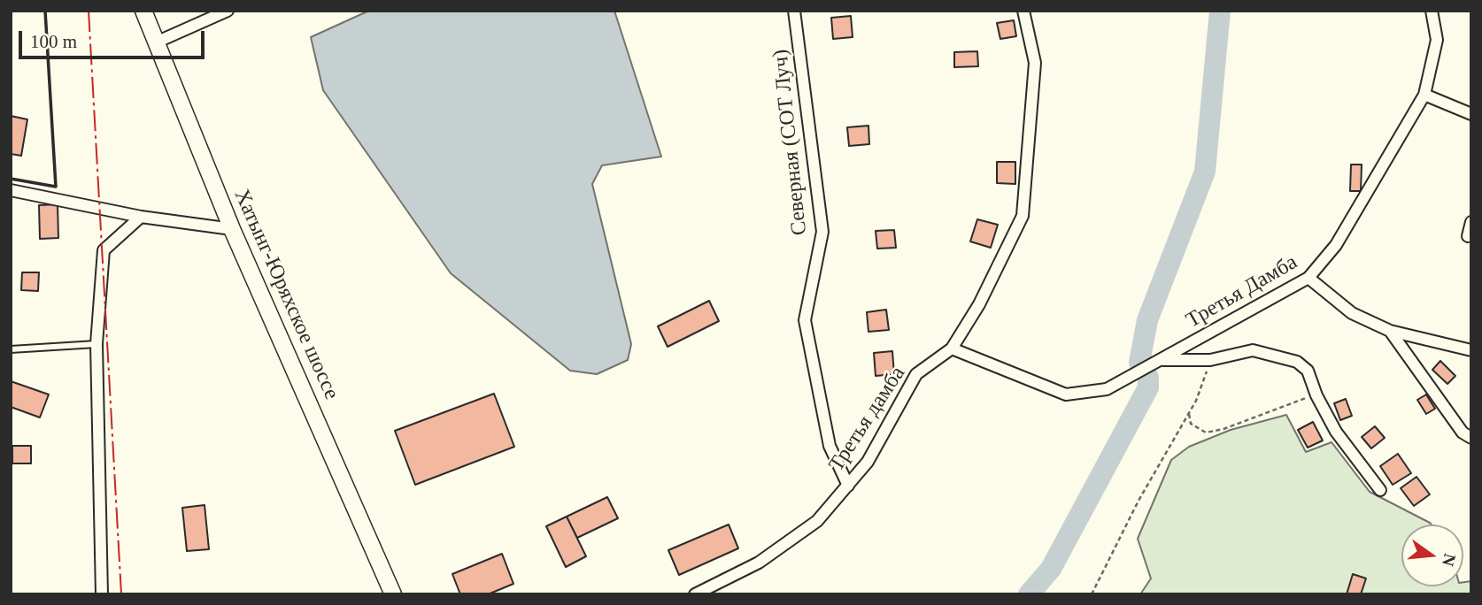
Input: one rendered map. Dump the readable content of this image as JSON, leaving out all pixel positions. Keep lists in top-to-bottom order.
{
  "streets": {
    "main road": ["Хатынг-Юряхское шоссе"],
    "street": ["Северная (СОТ Луч)", "Третья Дамба", "Третья дамба"]
  },
  "crossings": [
    ["Северная (СОТ Луч)", "Третья дамба"],
    ["Третья Дамба", "Третья дамба"]
  ],
  "scale_bar": "100 m",
  "north": "right"
}
